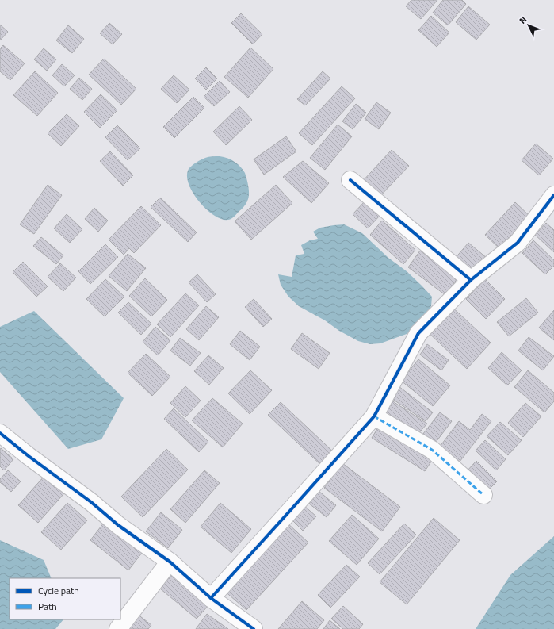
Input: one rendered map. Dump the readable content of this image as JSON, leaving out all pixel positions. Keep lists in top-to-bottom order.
{
  "legend": ["Cycle path", "Path"],
  "north": "top left"
}
